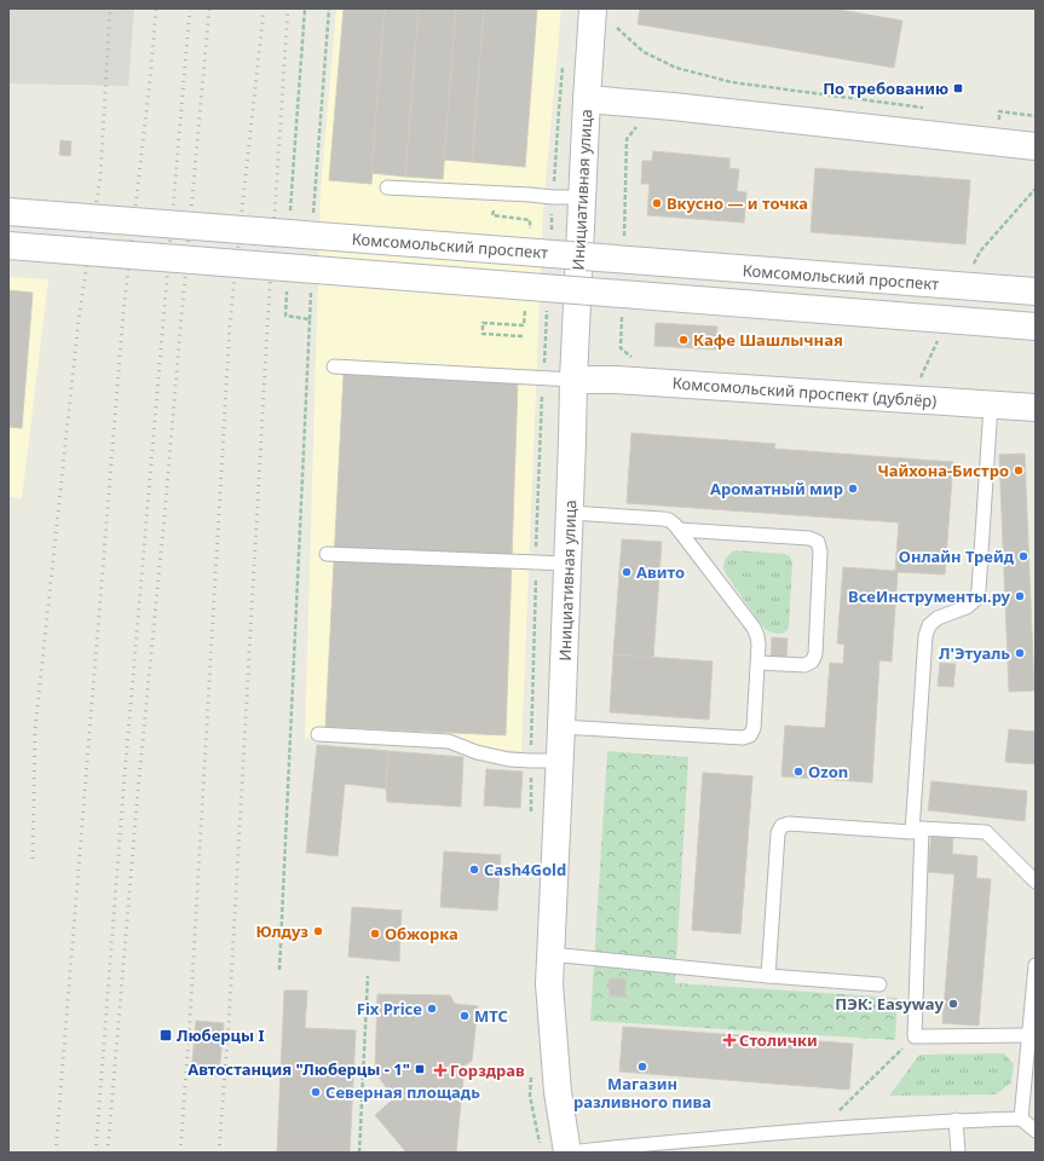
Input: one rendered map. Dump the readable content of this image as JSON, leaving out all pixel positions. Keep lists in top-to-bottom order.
{
  "streets": {
    "main road": ["Инициативная улица", "Комсомольский проспект", "Комсомольский проспект (дублёр)"]
  },
  "crossings": [
    ["Инициативная улица", "Комсомольский проспект (дублёр)"]
  ],
  "places": {
    "transit": ["По требованию", "Люберцы I", "Автостанция \"Люберцы - 1\""],
    "other": [
      "Вкусно — и точка",
      "Кафе Шашлычная",
      "Чайхона-Бистро",
      "Ароматный мир",
      "Онлайн Трейд",
      "Авито",
      "ВсеИнструменты.ру",
      "Л'Этуаль",
      "Ozon",
      "Cash4Gold",
      "Юлдуз",
      "Обжорка",
      "ПЭК: Easyway",
      "Fix Price",
      "МТС",
      "Магазин разливного пива",
      "Северная площадь"
    ],
    "health": ["Столички", "Горздрав"]
  }
}
